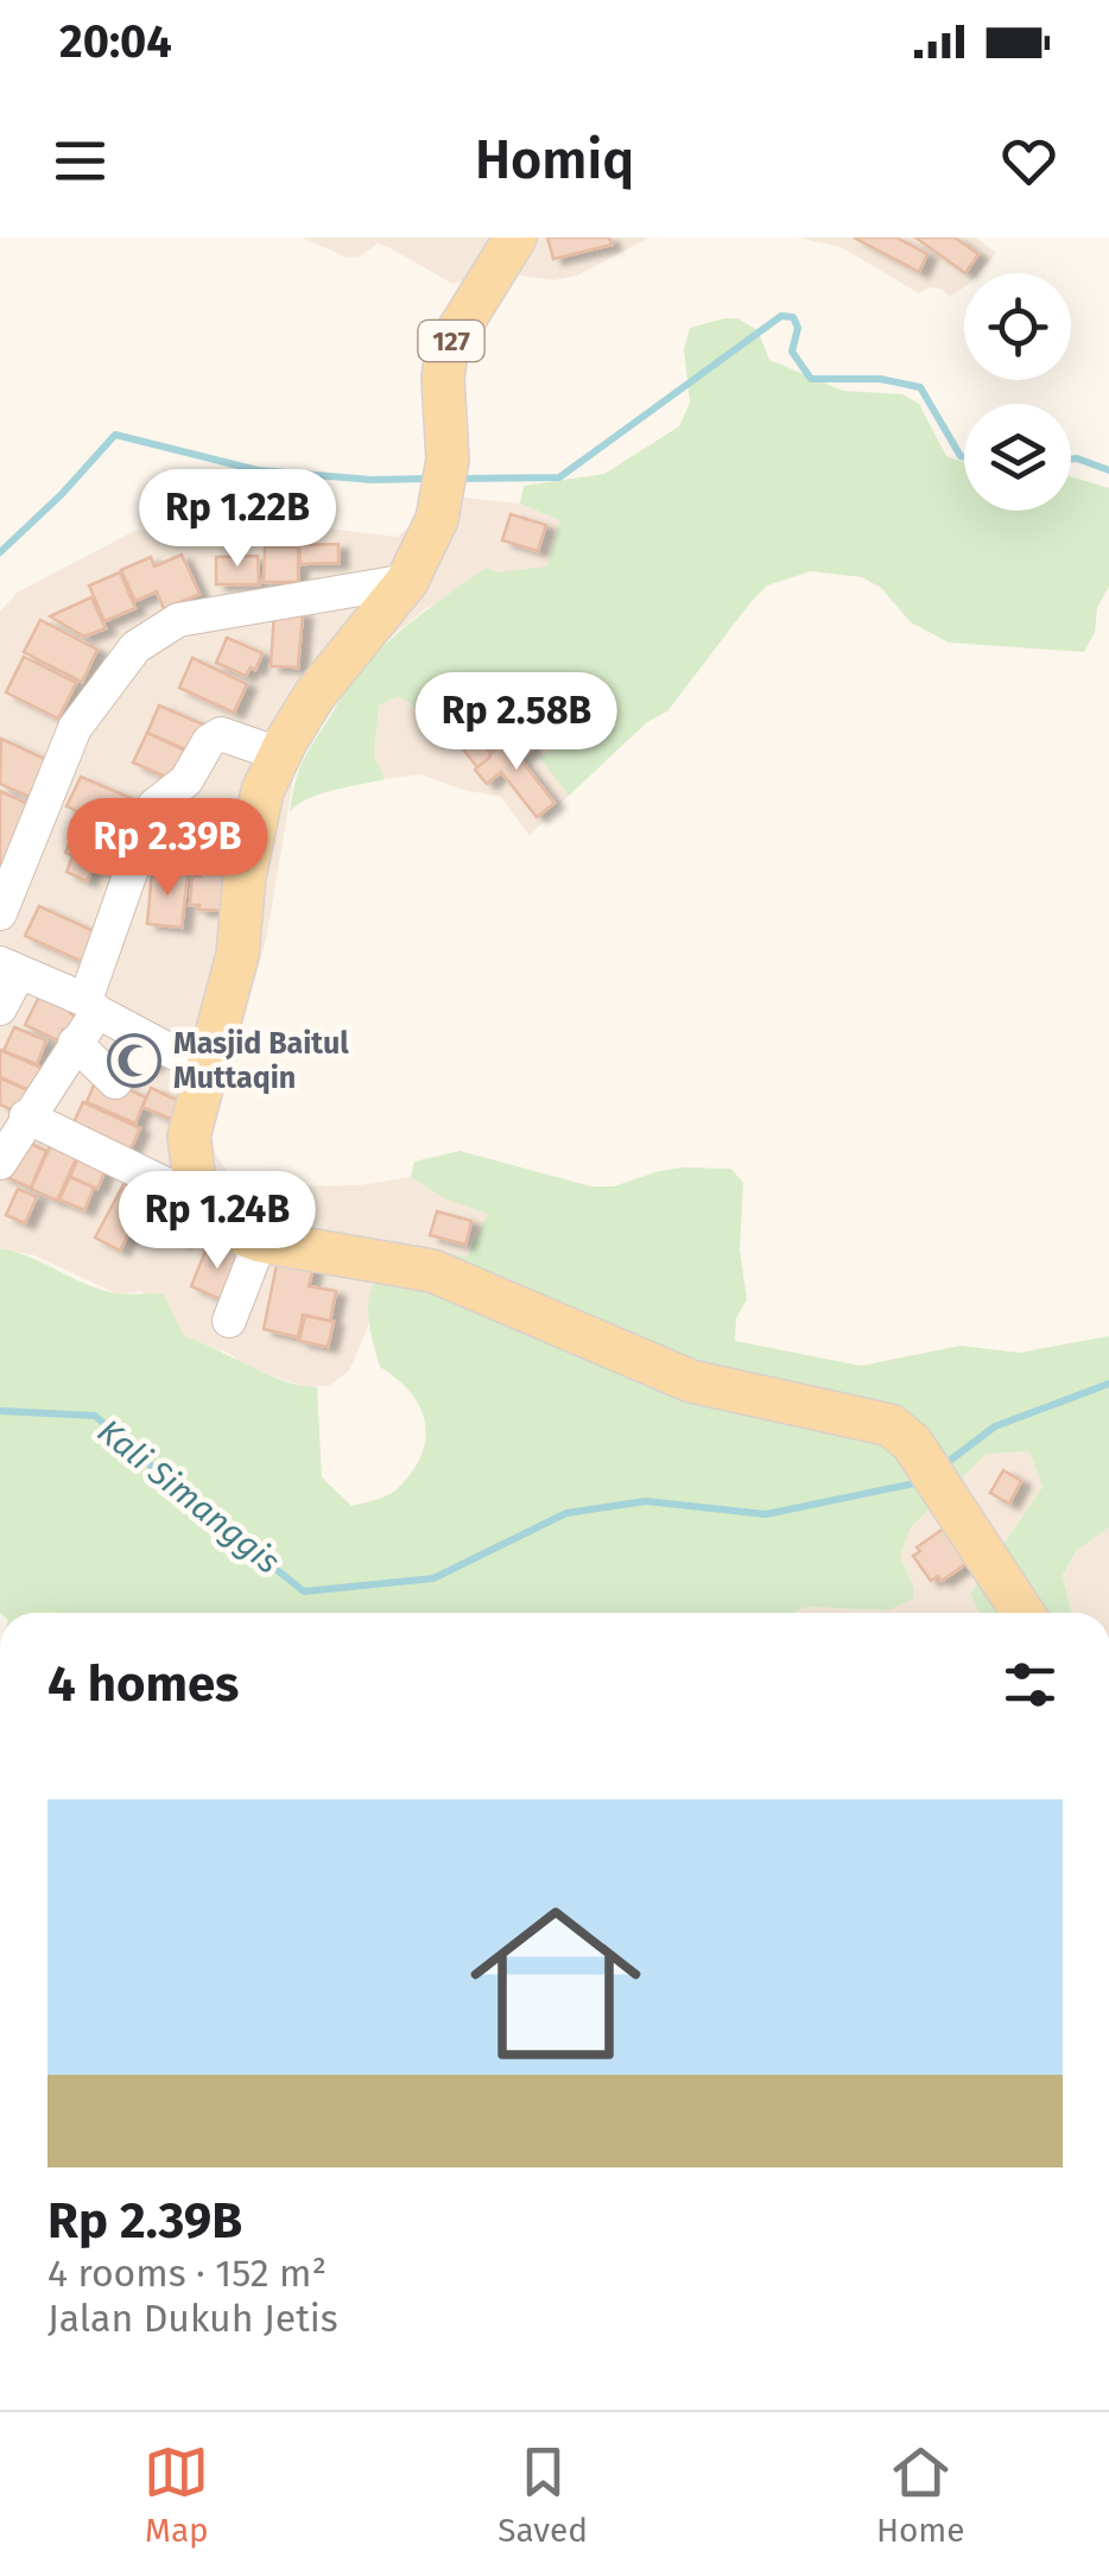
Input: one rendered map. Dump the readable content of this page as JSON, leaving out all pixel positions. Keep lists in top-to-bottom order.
{
  "streets": {
    "main road": ["127"]
  },
  "water": ["Kali Simanggis"],
  "places": {
    "mosque": ["Masjid Baitul Muttaqin"]
  },
  "page": {
    "status": "20:04",
    "header": "Homiq",
    "price": [
      "Rp 1.22B",
      "Rp 2.58B",
      "Rp 2.39B",
      "Rp 1.24B"
    ],
    "heading": "4 homes",
    "list": [
      {
        "name": "Rp 2.39B",
        "note": "4 rooms · 152 m² · Jalan Dukuh Jetis"
      }
    ],
    "tabs": ["Map", "Saved", "Home"]
  }
}
